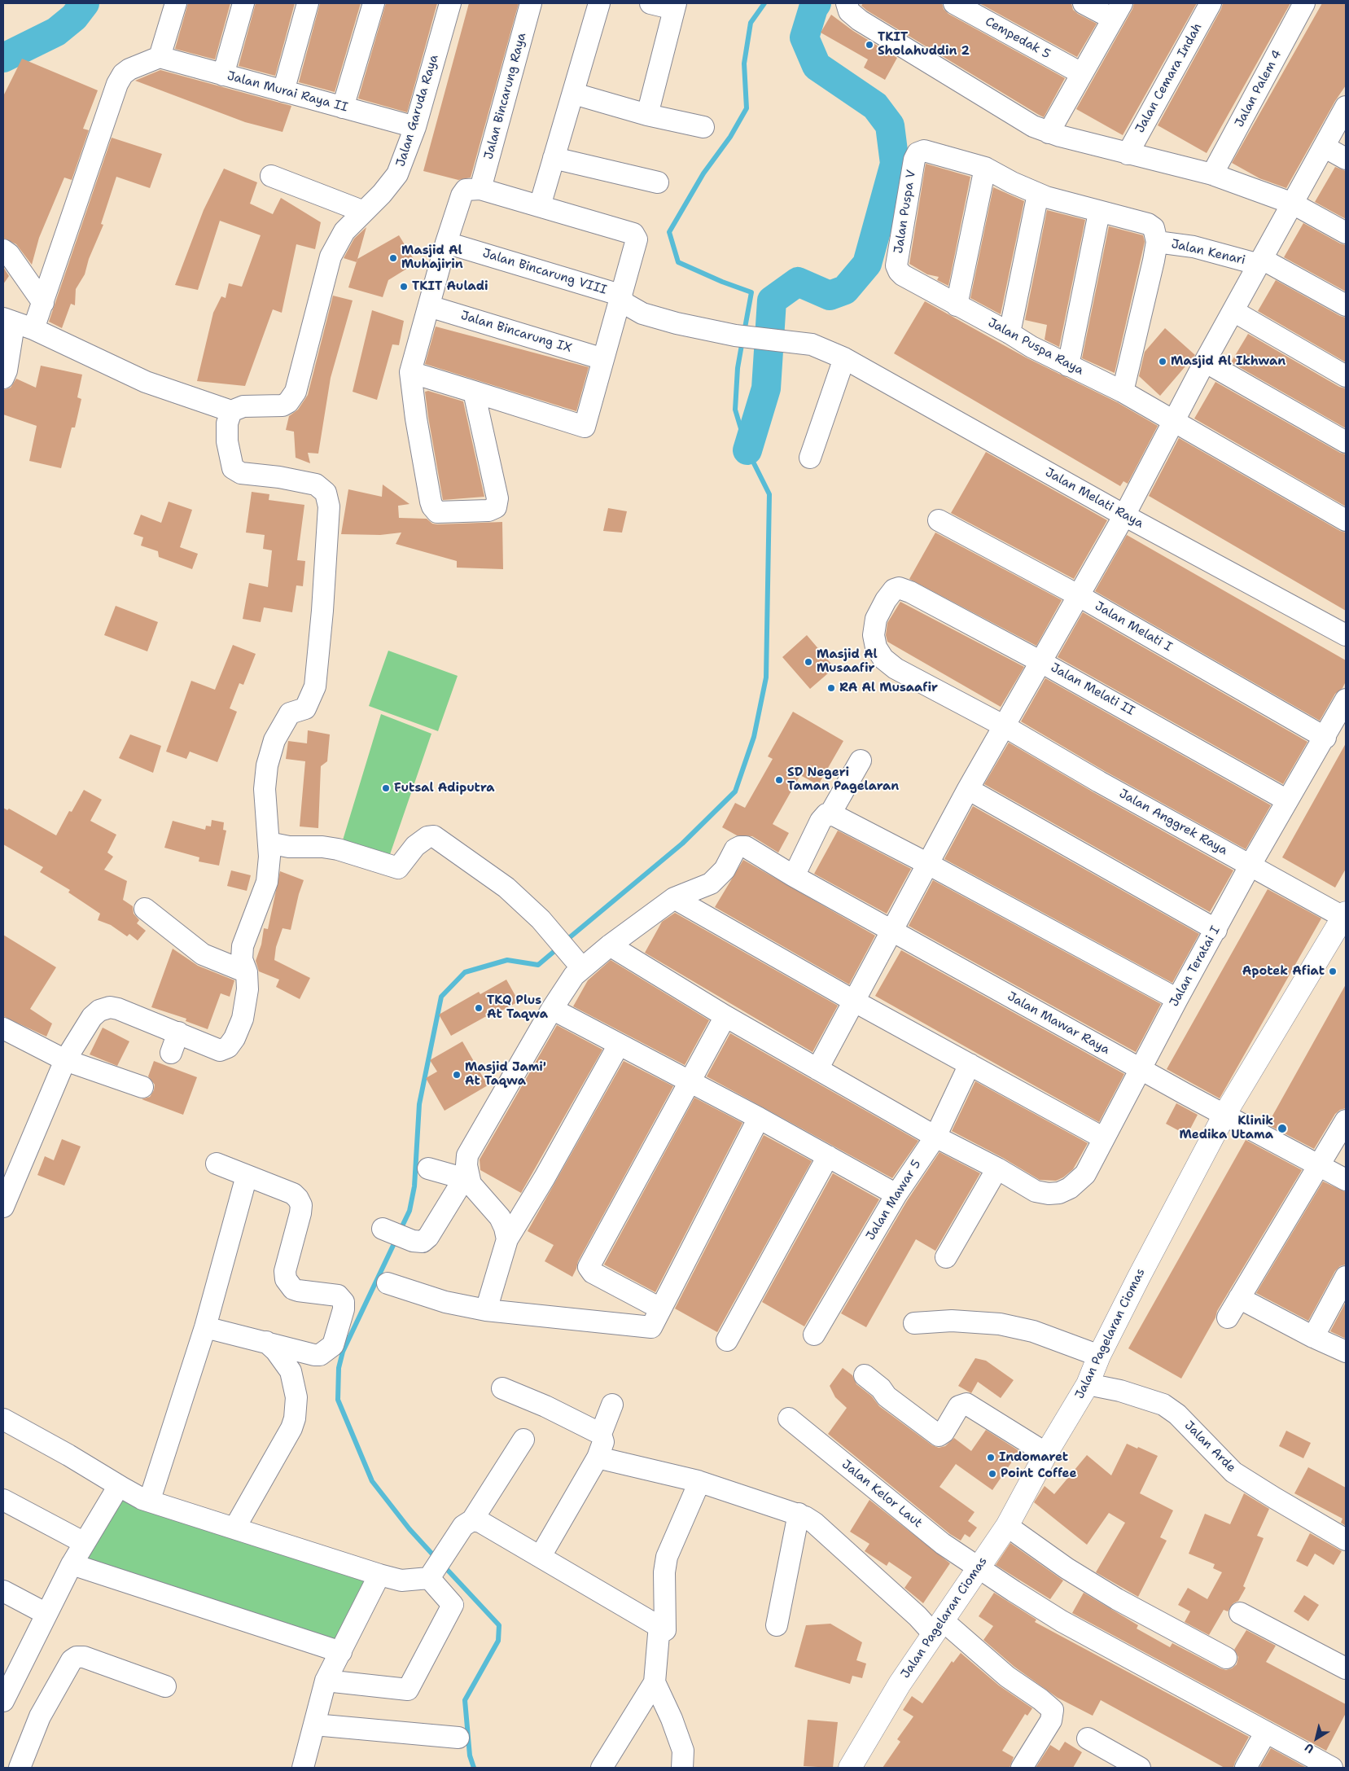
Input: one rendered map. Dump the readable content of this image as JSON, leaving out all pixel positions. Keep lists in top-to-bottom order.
{
  "streets": {
    "main road": ["Jalan Pagelaran Ciomas"],
    "street": [
      "Cempedak 5",
      "Jalan Cemara Indah",
      "Jalan Palem 4",
      "Jalan Murai Raya II",
      "Jalan Bincarung Raya",
      "Jalan Garuda Raya",
      "Jalan Puspa V",
      "Jalan Kenari",
      "Jalan Bincarung VIII",
      "Jalan Bincarung IX",
      "Jalan Puspa Raya",
      "Jalan Melati Raya",
      "Jalan Melati I",
      "Jalan Melati II",
      "Jalan Anggrek Raya",
      "Jalan Teratai I",
      "Jalan Mawar Raya",
      "Jalan Mawar 5",
      "Jalan Arde",
      "Jalan Kelor Laut"
    ]
  },
  "crossings": [
    ["Jalan Murai Raya II", "Jalan Garuda Raya"],
    ["Jalan Puspa V", "Jalan Puspa Raya"],
    ["Jalan Bincarung VIII", "Jalan Melati Raya"],
    ["Jalan Melati I", "Jalan Teratai I"],
    ["Jalan Melati II", "Jalan Anggrek Raya"],
    ["Jalan Melati II", "Jalan Teratai I"],
    ["Jalan Anggrek Raya", "Jalan Teratai I"],
    ["Jalan Anggrek Raya", "Jalan Pagelaran Ciomas"],
    ["Jalan Teratai I", "Jalan Mawar Raya"],
    ["Jalan Teratai I", "Jalan Mawar 5"],
    ["Jalan Mawar Raya", "Jalan Pagelaran Ciomas"],
    ["Jalan Pagelaran Ciomas", "Jalan Arde"],
    ["Jalan Pagelaran Ciomas", "Jalan Kelor Laut"]
  ],
  "places": [
    "TKIT Sholahuddin 2",
    "Masjid Al Muhajirin",
    "TKIT Auladi",
    "Masjid Al Ikhwan",
    "Masjid Al Musaafir",
    "RA Al Musaafir",
    "SD Negeri Taman Pagelaran",
    "Futsal Adiputra",
    "Apotek Afiat",
    "TKQ Plus At Taqwa",
    "Masjid Jami' At Taqwa",
    "Klinik Medika Utama",
    "Indomaret",
    "Point Coffee"
  ],
  "north": "bottom left"
}
